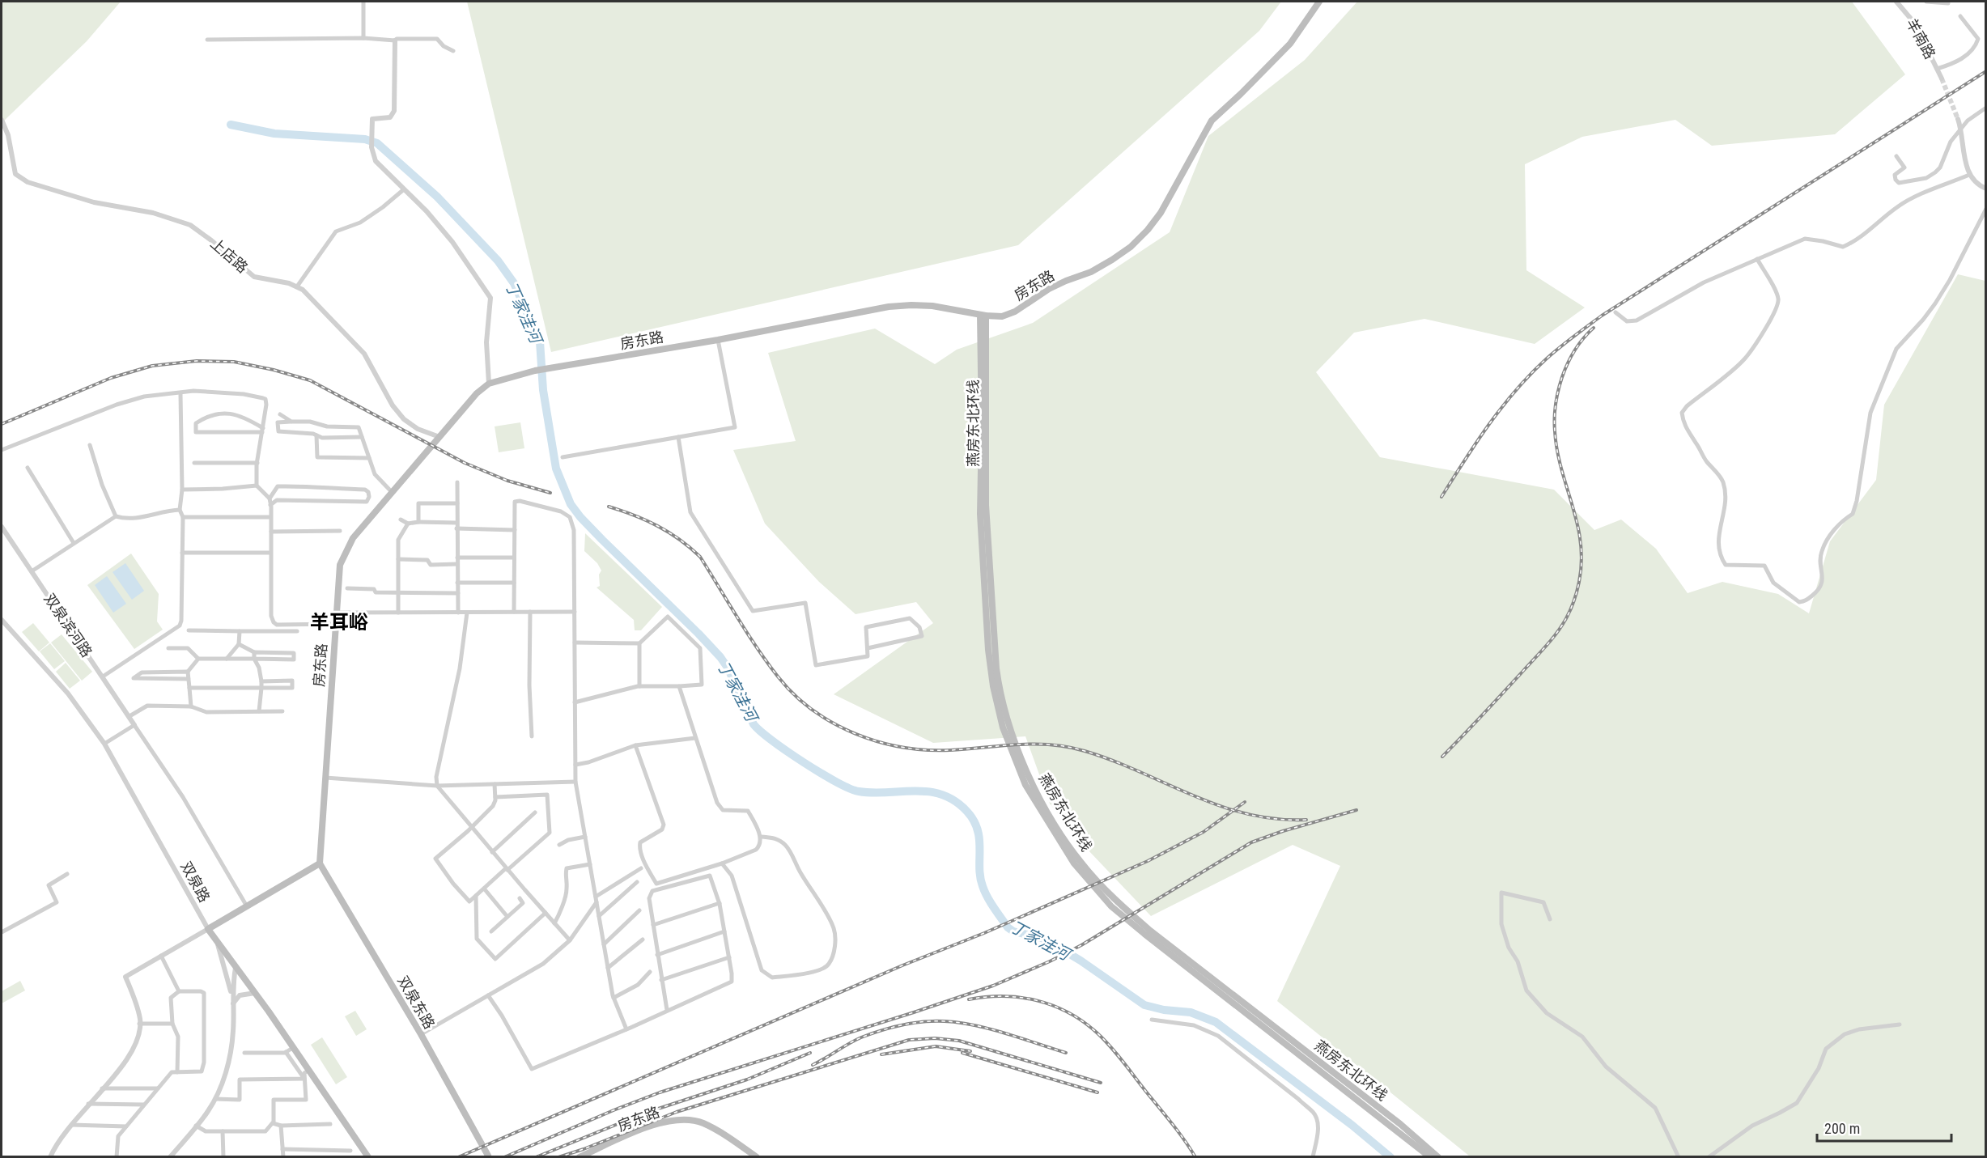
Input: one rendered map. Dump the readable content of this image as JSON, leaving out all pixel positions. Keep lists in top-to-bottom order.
{
  "streets": {
    "main road": [
      "房东路",
      "燕房东北环线",
      "双泉路",
      "双泉东路"
    ],
    "street": ["羊南路", "上店路", "双泉滨河路"]
  },
  "crossings": [
    ["上店路", "房东路"],
    ["房东路", "燕房东北环线"],
    ["房东路", "双泉东路"]
  ],
  "districts": ["羊耳峪"],
  "water": ["丁家洼河"],
  "scale_bar": "200 m"
}
